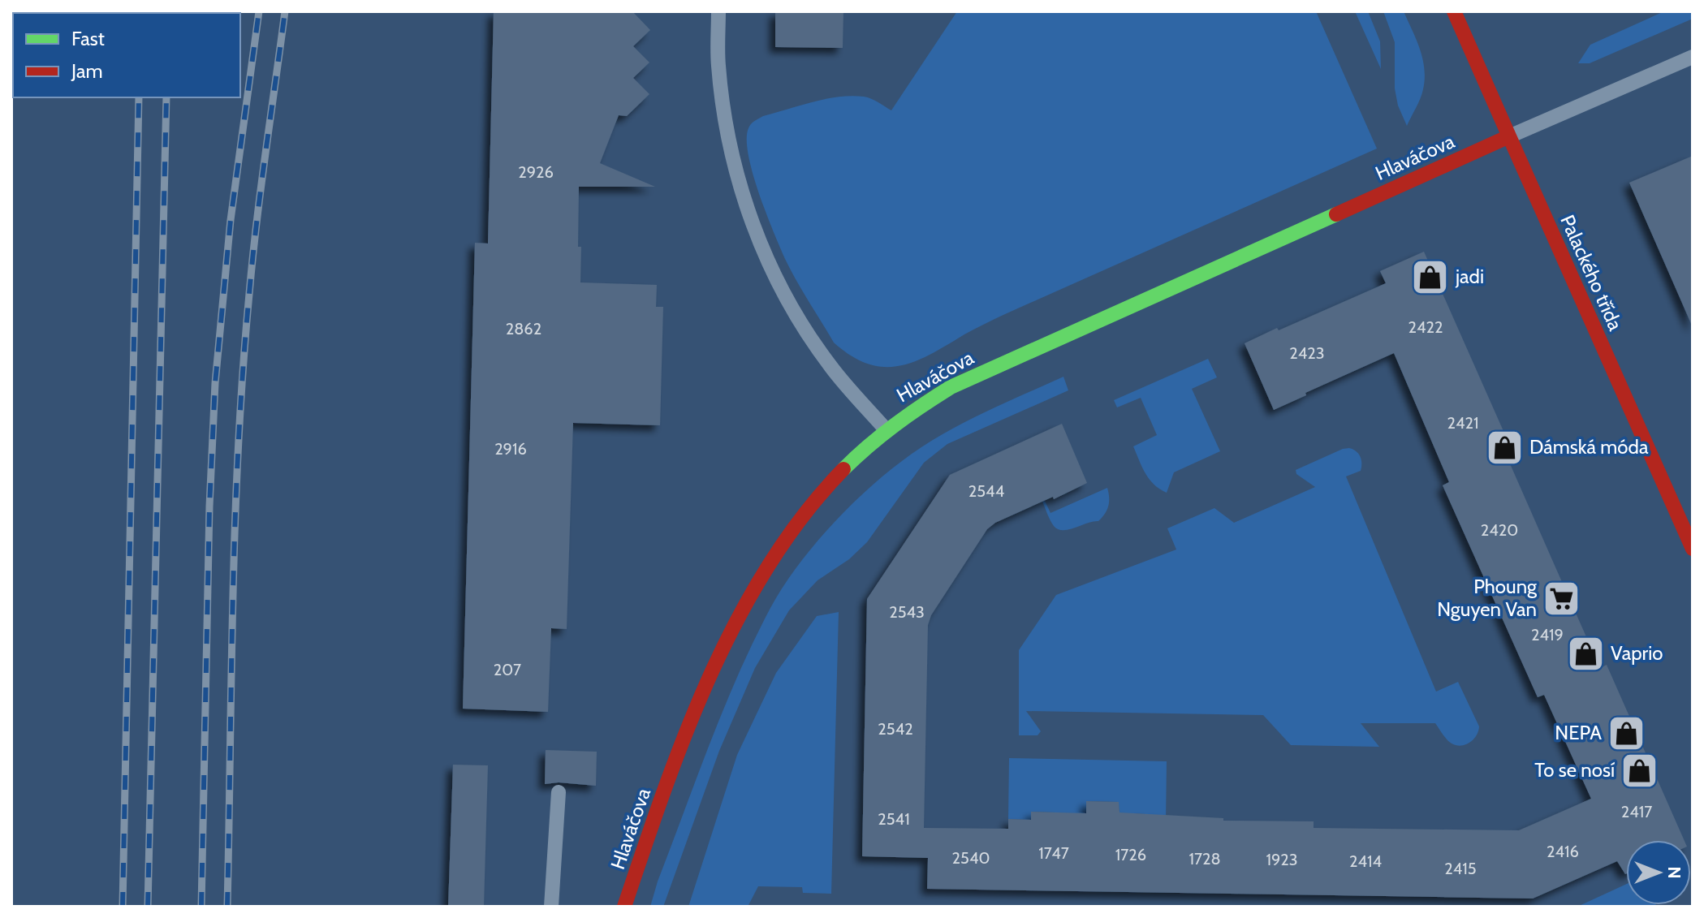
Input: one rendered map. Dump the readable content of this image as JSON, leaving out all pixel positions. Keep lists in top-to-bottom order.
{
  "streets": {
    "main road": ["Hlaváčova", "Palackého třída"]
  },
  "crossings": [
    ["Hlaváčova", "Palackého třída"]
  ],
  "places": {
    "shop": [
      "jadi",
      "Dámská móda",
      "Vaprio",
      "NEPA",
      "To se nosí"
    ],
    "supermarket": ["Phoung Nguyen Van"]
  },
  "house_numbers": [
    "2926",
    "2422",
    "2862",
    "2423",
    "2421",
    "2916",
    "2544",
    "2420",
    "2543",
    "2419",
    "207",
    "2542",
    "2417",
    "2541",
    "2416",
    "1747",
    "1726",
    "2540",
    "1728",
    "1923",
    "2414",
    "2415"
  ],
  "legend": ["Fast", "Jam"],
  "north": "right"
}
